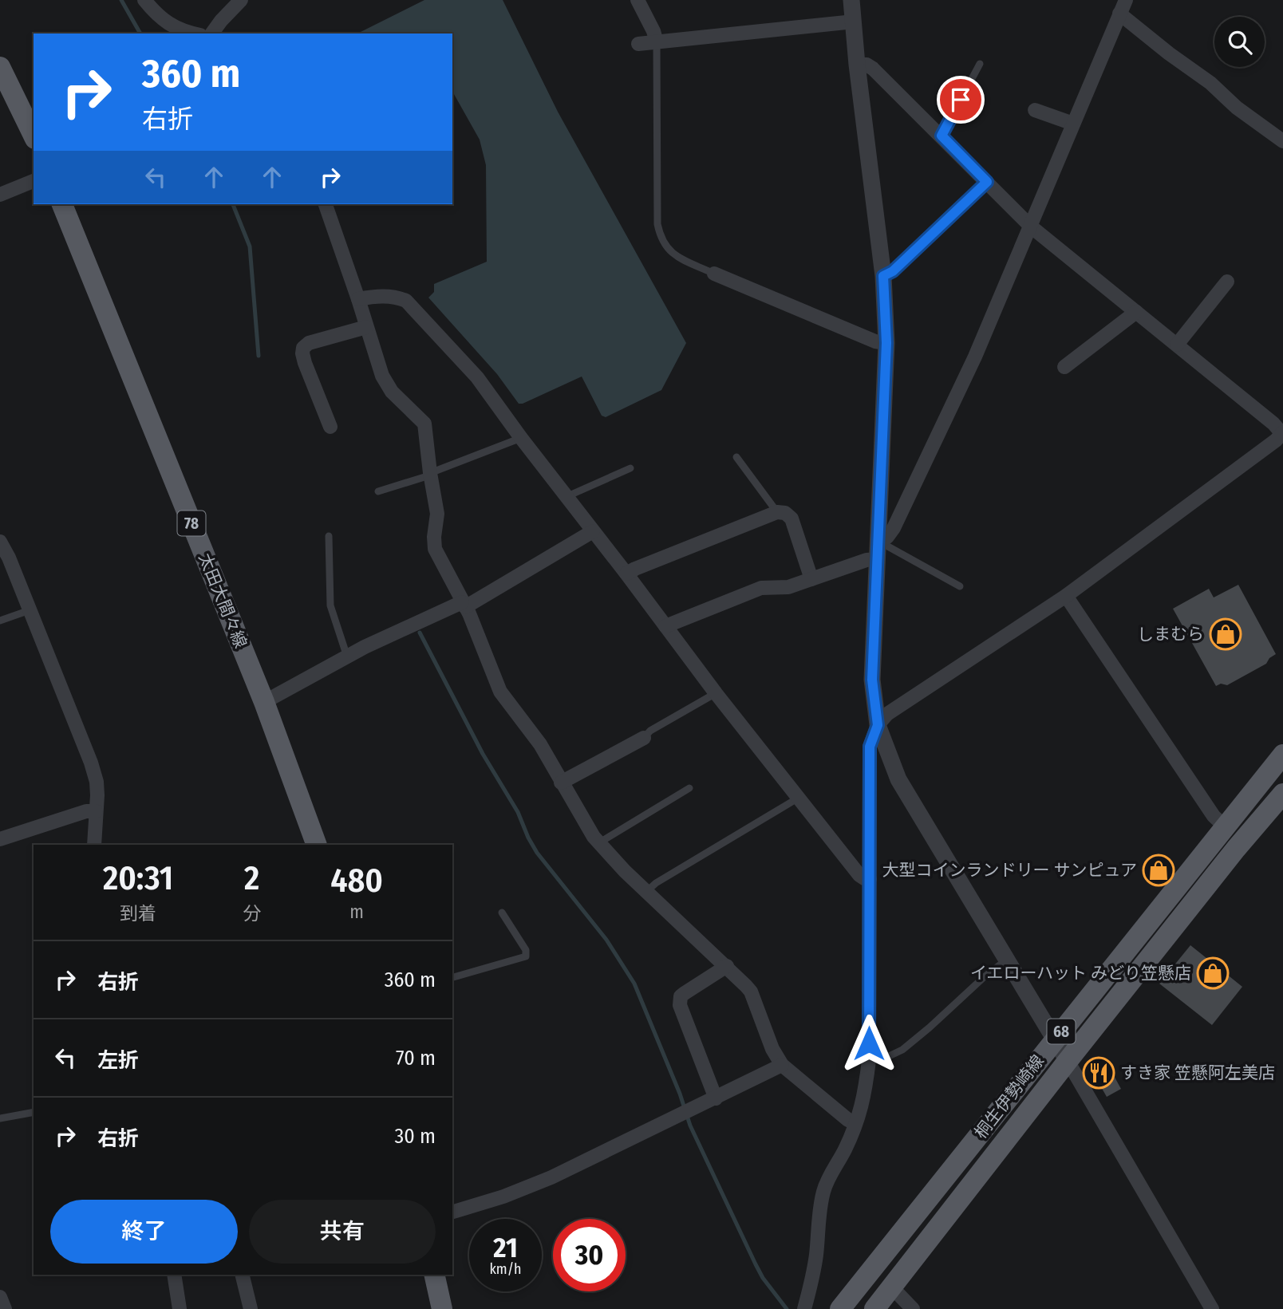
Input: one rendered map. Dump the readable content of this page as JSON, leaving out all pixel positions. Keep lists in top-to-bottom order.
{
  "streets": {
    "main road": [
      "78",
      "太田大間々線",
      "68",
      "桐生伊勢崎線"
    ]
  },
  "places": {
    "shop": ["しまむら", "大型コインランドリー サンピュア", "イエローハット みどり笠懸店"],
    "restaurant": ["すき家 笠懸阿左美店"]
  },
  "page": {
    "turn": ["360 m", "右折"],
    "eta": [
      "20:31",
      "到着",
      "2",
      "分",
      "480",
      "m"
    ],
    "list": [
      {
        "name": "右折",
        "value": "360 m"
      },
      {
        "name": "左折",
        "value": "70 m"
      },
      {
        "name": "右折",
        "value": "30 m"
      }
    ],
    "buttons": ["終了", "共有"],
    "speed": "21 km/h",
    "limit": "30"
  }
}
